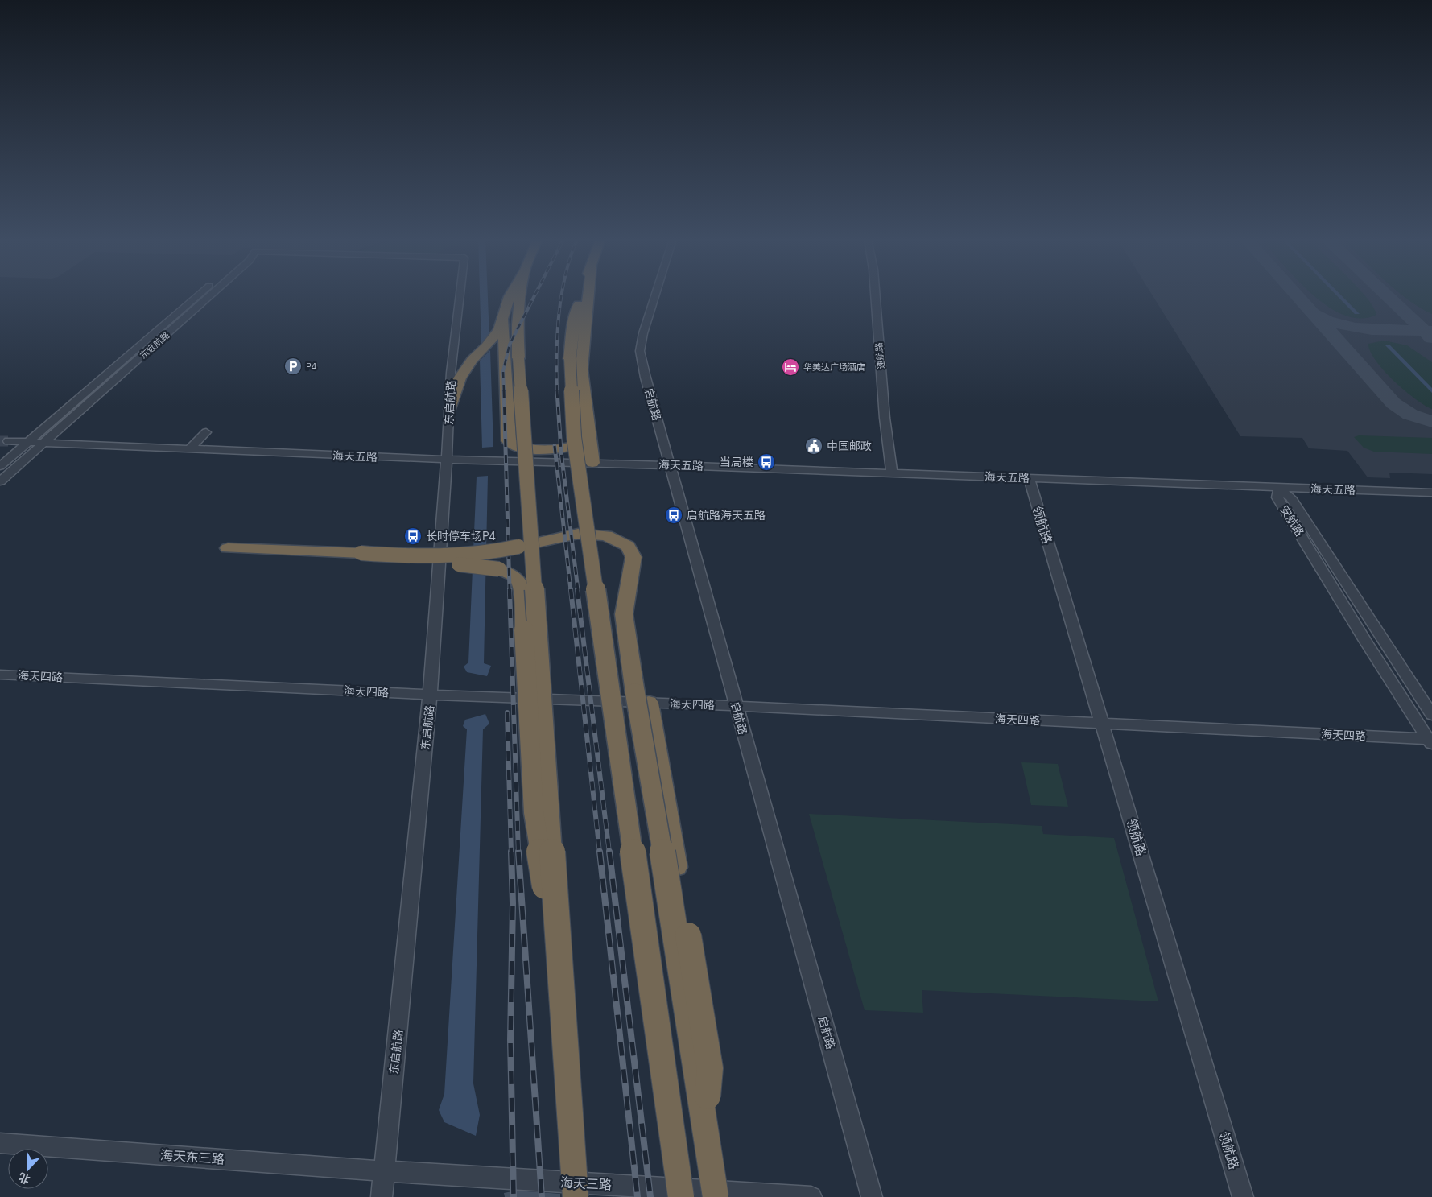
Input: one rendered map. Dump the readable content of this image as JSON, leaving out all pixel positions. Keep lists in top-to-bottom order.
{
  "streets": {
    "street": [
      "东远航路",
      "速航路",
      "东启航路",
      "启航路",
      "海天五路",
      "安航路",
      "领航路",
      "海天四路",
      "海天东三路",
      "海天三路"
    ]
  },
  "crossings": [
    ["东远航路", "海天五路"],
    ["速航路", "海天五路"],
    ["东启航路", "海天五路"],
    ["东启航路", "海天四路"],
    ["东启航路", "海天东三路"],
    ["东启航路", "海天三路"],
    ["启航路", "海天五路"],
    ["启航路", "海天四路"],
    ["海天五路", "安航路"],
    ["海天五路", "领航路"],
    ["安航路", "海天四路"],
    ["领航路", "海天四路"],
    ["海天东三路", "海天三路"]
  ],
  "places": {
    "parking": ["P4"],
    "hotel": ["华美达广场酒店"],
    "public building": ["中国邮政"],
    "bus stop": ["当局楼", "启航路海天五路", "长时停车场P4"]
  },
  "north": "bottom"
}
